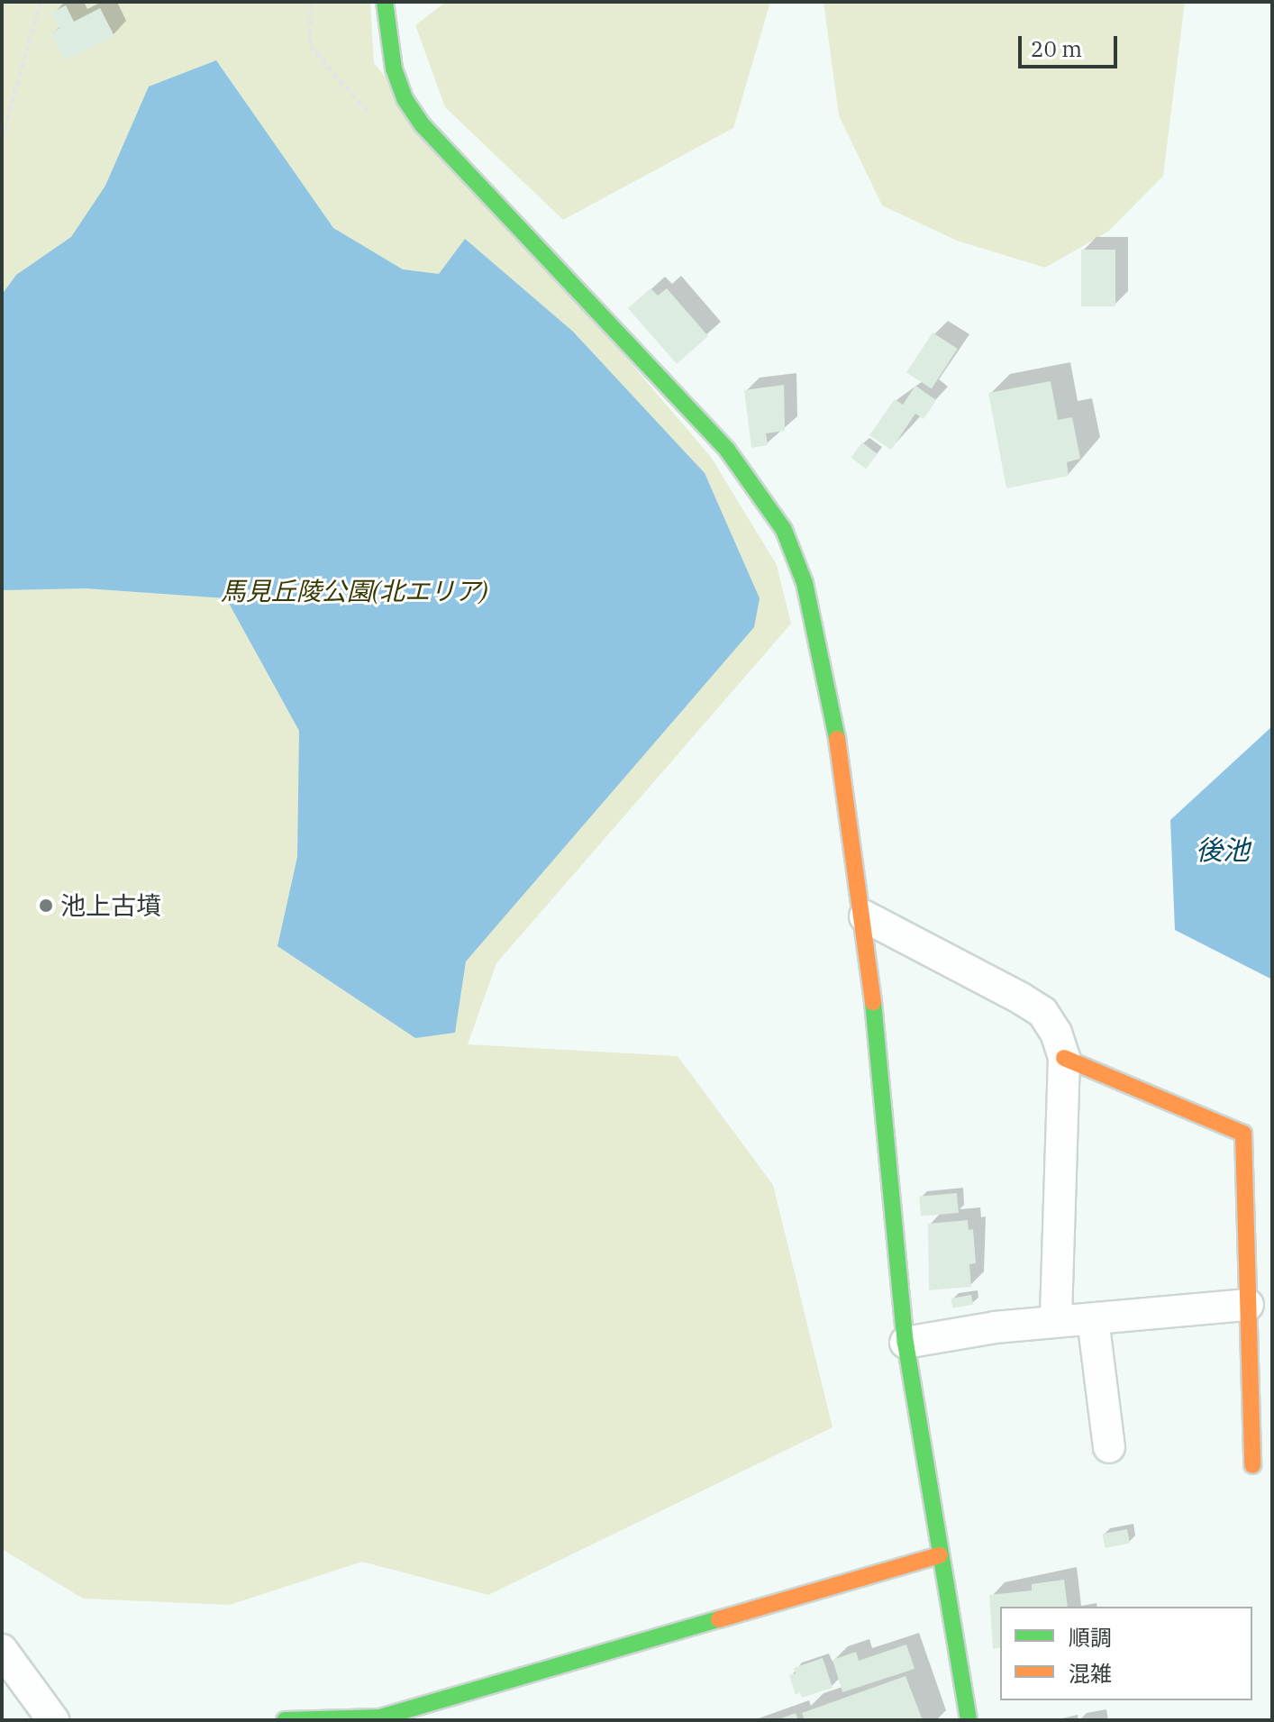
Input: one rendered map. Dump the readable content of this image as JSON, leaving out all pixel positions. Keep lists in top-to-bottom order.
{
  "water": ["後池"],
  "parks": ["馬見丘陵公園(北エリア)"],
  "places": ["池上古墳"],
  "legend": ["順調", "混雑"],
  "scale_bar": "20 m"
}
